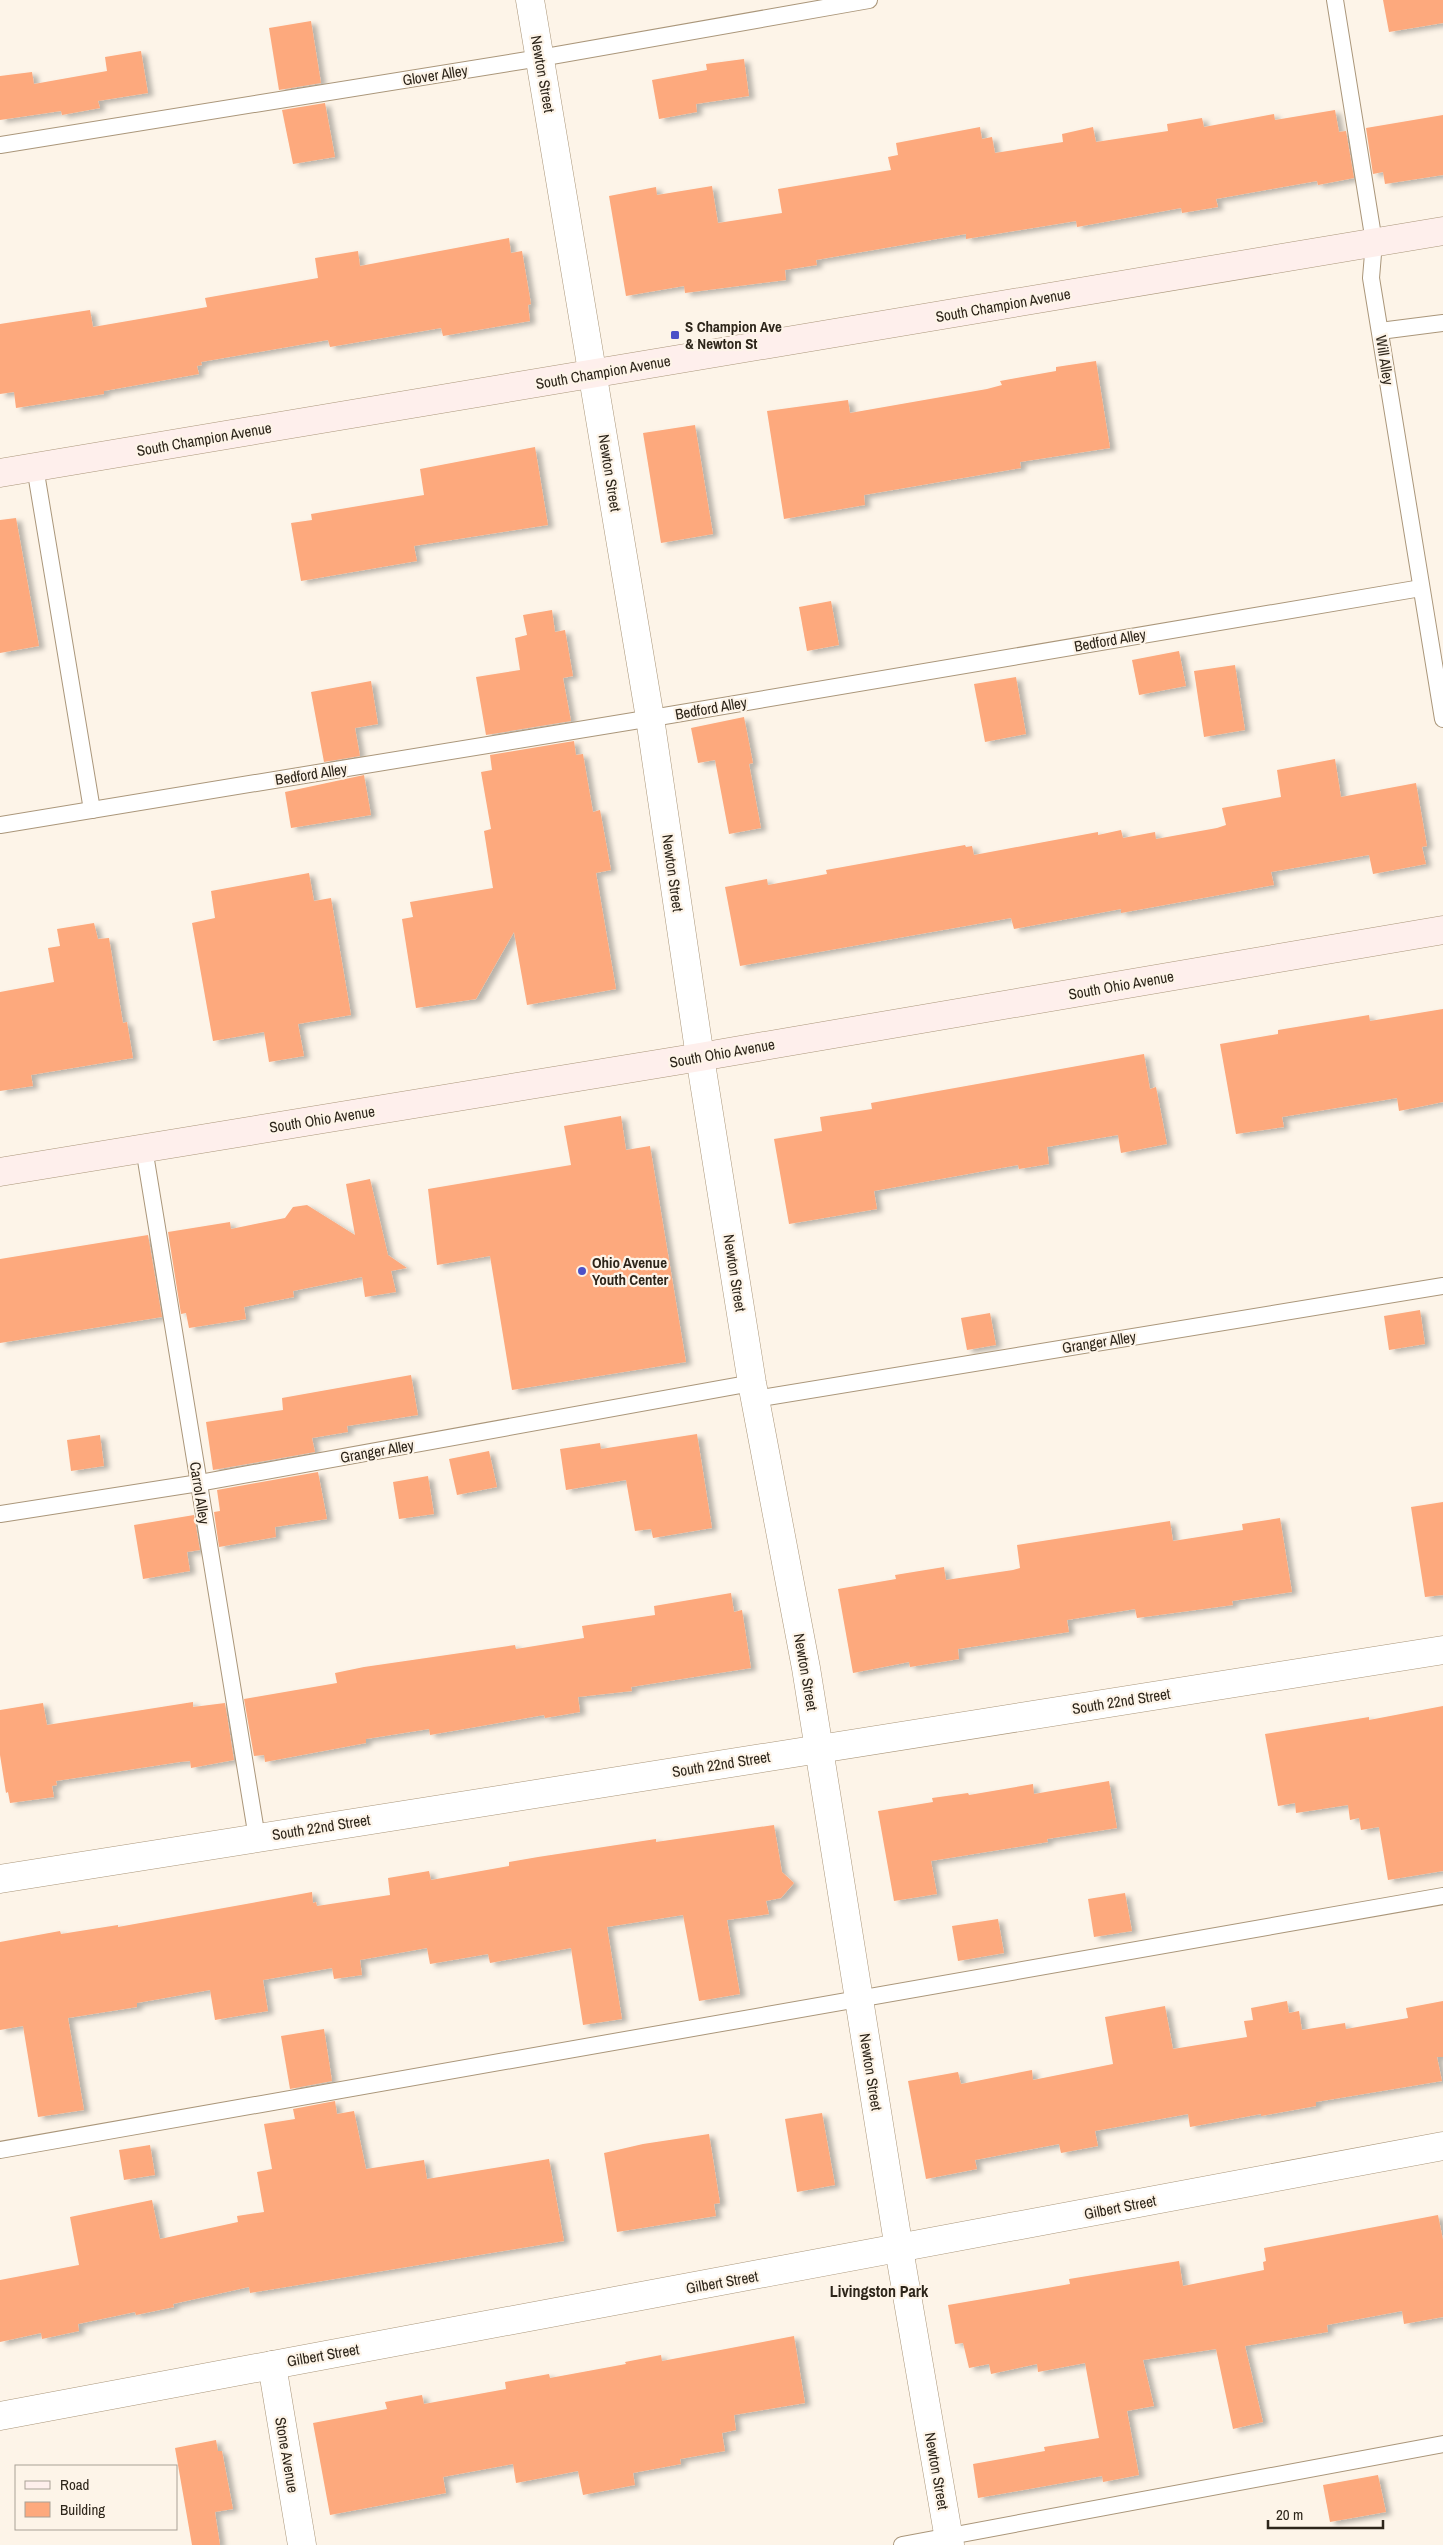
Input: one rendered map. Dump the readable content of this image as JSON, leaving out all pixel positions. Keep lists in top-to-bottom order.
{
  "streets": {
    "street": [
      "Newton Street",
      "South Champion Avenue",
      "South Ohio Avenue",
      "South 22nd Street",
      "Gilbert Street",
      "Stone Avenue"
    ],
    "lane": [
      "Glover Alley",
      "Will Alley",
      "Bedford Alley",
      "Granger Alley",
      "Carrol Alley"
    ]
  },
  "crossings": [
    ["Newton Street", "Glover Alley"],
    ["Newton Street", "South Champion Avenue"],
    ["Newton Street", "Bedford Alley"],
    ["Newton Street", "South Ohio Avenue"],
    ["Newton Street", "Granger Alley"],
    ["Newton Street", "South 22nd Street"],
    ["Newton Street", "Gilbert Street"],
    ["South Champion Avenue", "Will Alley"],
    ["Will Alley", "Bedford Alley"],
    ["South Ohio Avenue", "Carrol Alley"],
    ["Granger Alley", "Carrol Alley"],
    ["Carrol Alley", "South 22nd Street"],
    ["Gilbert Street", "Stone Avenue"]
  ],
  "districts": ["Livingston Park"],
  "places": {
    "transit": ["S Champion Ave & Newton St"],
    "other": ["Ohio Avenue Youth Center"]
  },
  "legend": ["Road", "Building"],
  "scale_bar": "20 m"
}
